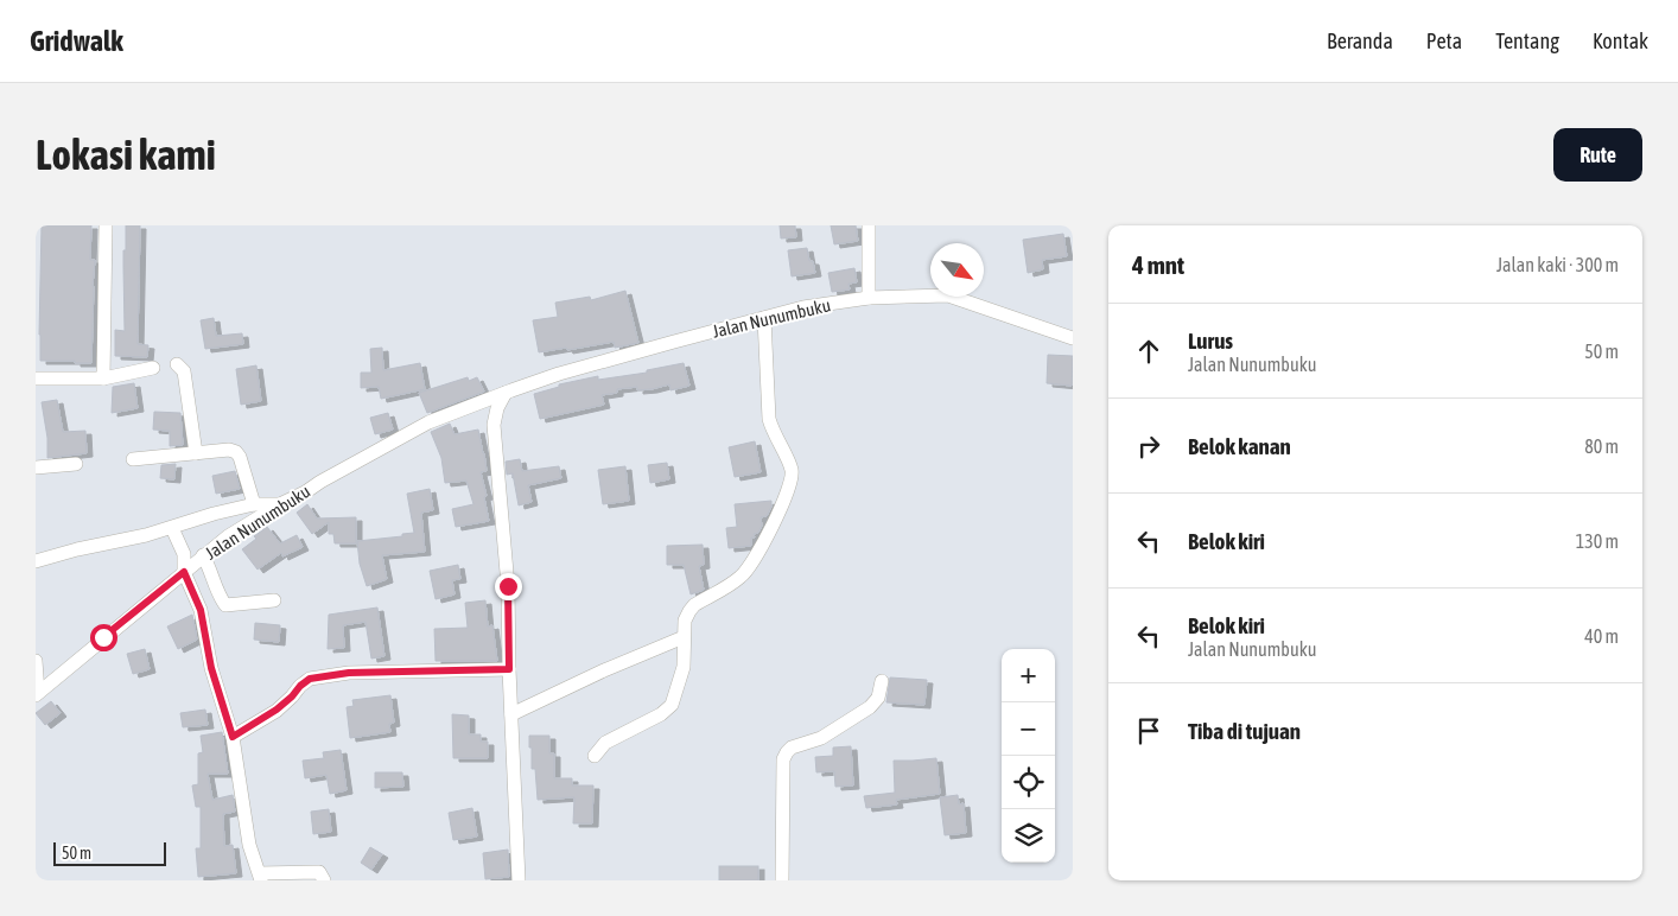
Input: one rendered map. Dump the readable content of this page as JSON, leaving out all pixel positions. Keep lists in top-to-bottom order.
{
  "streets": {
    "street": ["Jalan Nunumbuku"]
  },
  "scale_bar": "50 m",
  "north": "bottom right",
  "page": {
    "header": "Gridwalk",
    "nav": [
      "Beranda",
      "Peta",
      "Tentang",
      "Kontak"
    ],
    "buttons": "Rute",
    "title": "Lokasi kami",
    "heading": ["4 mnt", "Jalan kaki · 300 m"],
    "list": [
      ["Lurus", "Jalan Nunumbuku", "50 m"],
      ["Belok kanan", "80 m"],
      ["Belok kiri", "130 m"],
      ["Belok kiri", "Jalan Nunumbuku", "40 m"],
      "Tiba di tujuan"
    ],
    "map_buttons": ["+", "−"],
    "scale": "50 m"
  }
}
